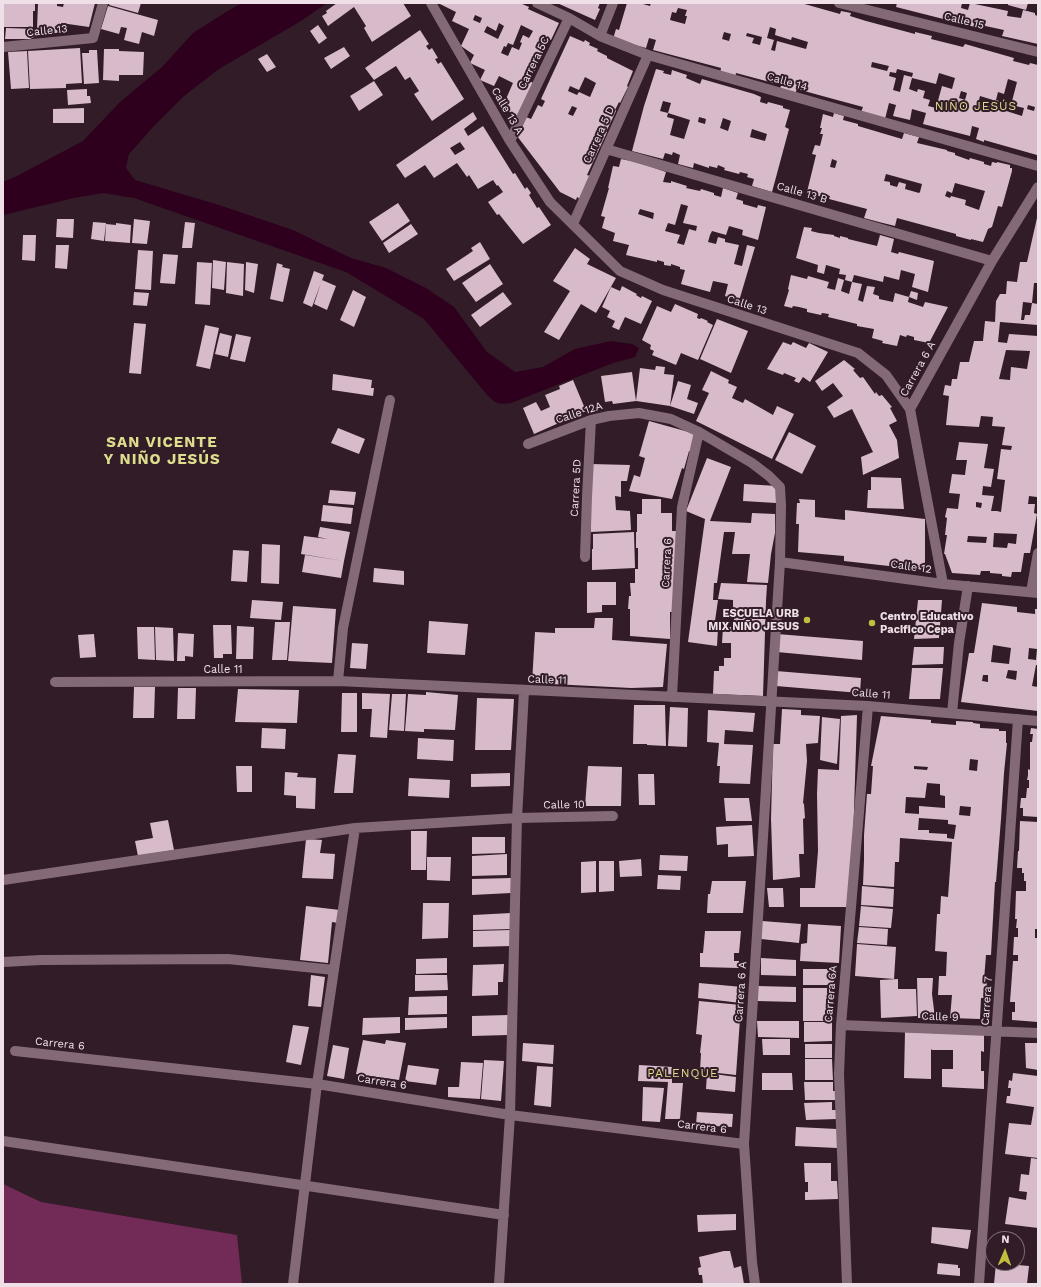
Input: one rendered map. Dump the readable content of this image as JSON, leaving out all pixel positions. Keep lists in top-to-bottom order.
{
  "streets": {
    "street": [
      "Calle 15",
      "Calle 13",
      "Carrera 5C",
      "Calle 14",
      "Calle 13 A",
      "Carrera 5 D",
      "Calle 13 B",
      "Carrera 6 A",
      "Calle 12A",
      "Carrera 5D",
      "Carrera 6",
      "Calle 12",
      "Calle 11",
      "Calle 10",
      "Carrera 6A",
      "Carrera 7",
      "Calle 9"
    ]
  },
  "crossings": [
    ["Calle 13", "Calle 13 A"],
    ["Calle 13", "Carrera 5 D"],
    ["Calle 13", "Carrera 6 A"],
    ["Carrera 5C", "Calle 14"],
    ["Carrera 5C", "Calle 13 A"],
    ["Calle 14", "Carrera 5 D"],
    ["Calle 13 A", "Carrera 5 D"],
    ["Carrera 5 D", "Calle 13 B"],
    ["Calle 13 B", "Carrera 6 A"],
    ["Carrera 6 A", "Carrera 6"],
    ["Carrera 6 A", "Calle 12"],
    ["Carrera 6 A", "Calle 11"],
    ["Calle 12A", "Carrera 5D"],
    ["Calle 12A", "Carrera 6"],
    ["Carrera 6", "Calle 11"],
    ["Calle 11", "Carrera 6A"],
    ["Calle 11", "Carrera 7"],
    ["Carrera 6A", "Calle 9"],
    ["Carrera 7", "Calle 9"]
  ],
  "districts": ["NIÑO JESÚS", "SAN VICENTE Y NIÑO JESÚS", "PALENQUE"],
  "places": ["ESCUELA URB MIX NIÑO JESUS", "Centro Educativo Pacifico Cepa"],
  "north": "top"
}
